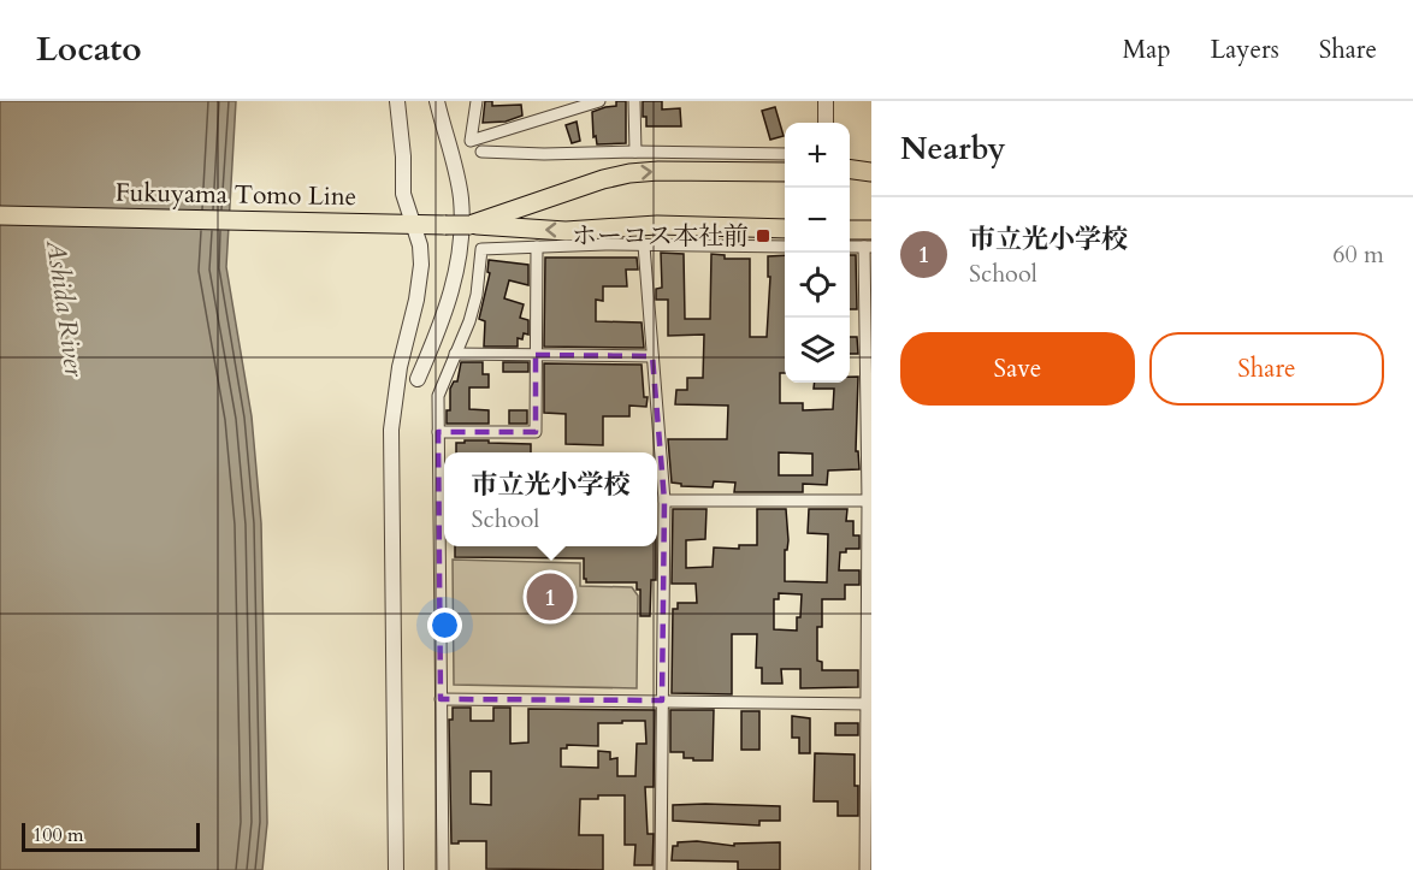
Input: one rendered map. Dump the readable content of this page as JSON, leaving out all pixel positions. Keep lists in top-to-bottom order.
{
  "streets": {
    "main road": ["Fukuyama Tomo Line"]
  },
  "water": ["Ashida River"],
  "places": {
    "transit": ["ホーコス本社前"]
  },
  "scale_bar": "100 m",
  "page": {
    "header": "Locato",
    "nav": ["Map", "Layers", "Share"],
    "heading": "Nearby",
    "map_buttons": ["+", "−"],
    "list": [
      {
        "mark": "1",
        "name": "市立光小学校",
        "note": "School",
        "value": "60 m"
      }
    ],
    "buttons": ["Save", "Share"],
    "popup": ["市立光小学校", "School"],
    "pins": "1",
    "scale": "100 m"
  }
}
